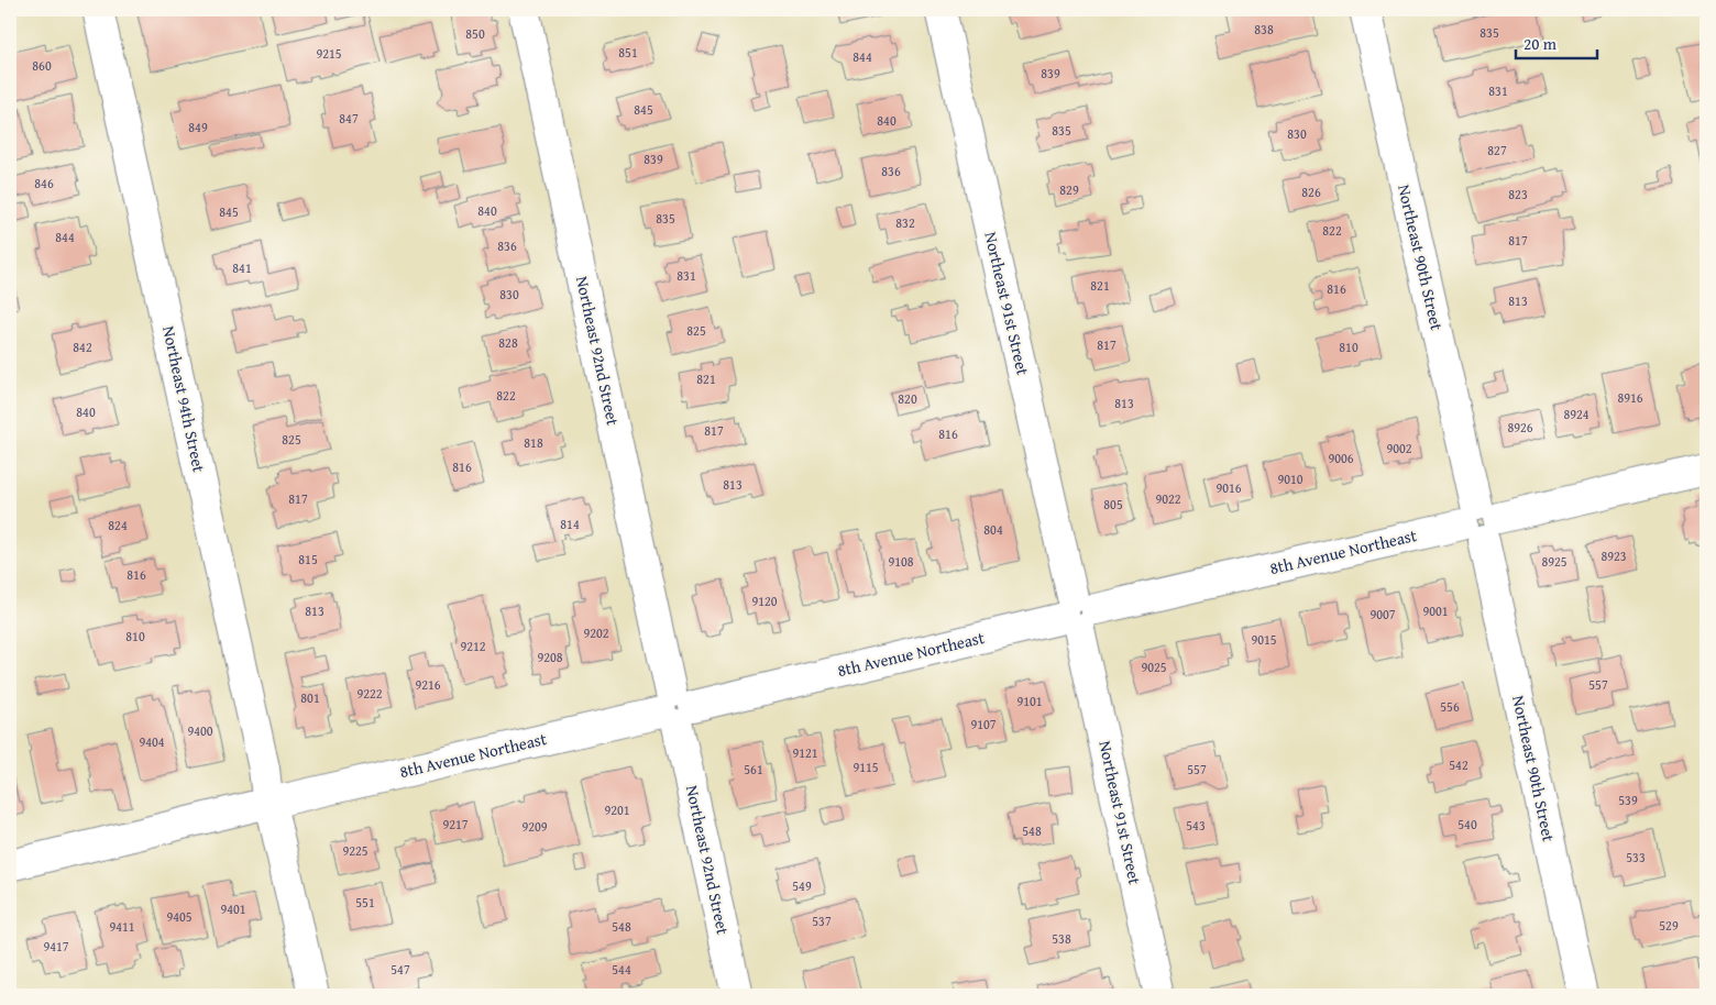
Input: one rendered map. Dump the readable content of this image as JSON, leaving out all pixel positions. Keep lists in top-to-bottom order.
{
  "streets": {
    "street": [
      "Northeast 90th Street",
      "Northeast 91st Street",
      "Northeast 92nd Street",
      "Northeast 94th Street",
      "8th Avenue Northeast"
    ]
  },
  "crossings": [
    ["Northeast 90th Street", "8th Avenue Northeast"],
    ["Northeast 91st Street", "8th Avenue Northeast"],
    ["Northeast 92nd Street", "8th Avenue Northeast"],
    ["Northeast 94th Street", "8th Avenue Northeast"]
  ],
  "house_numbers": [
    "838",
    "835",
    "850",
    "851",
    "9215",
    "844",
    "860",
    "839",
    "831",
    "845",
    "847",
    "840",
    "849",
    "835",
    "830",
    "827",
    "839",
    "836",
    "846",
    "829",
    "826",
    "823",
    "840",
    "845",
    "835",
    "832",
    "822",
    "844",
    "817",
    "836",
    "841",
    "831",
    "821",
    "816",
    "830",
    "813",
    "825",
    "828",
    "817",
    "842",
    "810",
    "821",
    "822",
    "8916",
    "820",
    "813",
    "840",
    "8924",
    "8926",
    "817",
    "816",
    "825",
    "818",
    "9002",
    "9006",
    "816",
    "9010",
    "813",
    "9016",
    "817",
    "9022",
    "805",
    "814",
    "824",
    "804",
    "8923",
    "815",
    "9108",
    "8925",
    "816",
    "9120",
    "813",
    "9001",
    "9007",
    "9202",
    "810",
    "9015",
    "9212",
    "9208",
    "9025",
    "9216",
    "557",
    "9222",
    "801",
    "9101",
    "556",
    "9107",
    "9400",
    "9404",
    "9121",
    "542",
    "9115",
    "561",
    "557",
    "539",
    "9201",
    "9217",
    "540",
    "543",
    "9209",
    "548",
    "9225",
    "533",
    "549",
    "551",
    "9401",
    "9405",
    "537",
    "529",
    "9411",
    "548",
    "538",
    "9417",
    "547",
    "544"
  ],
  "scale_bar": "20 m"
}
